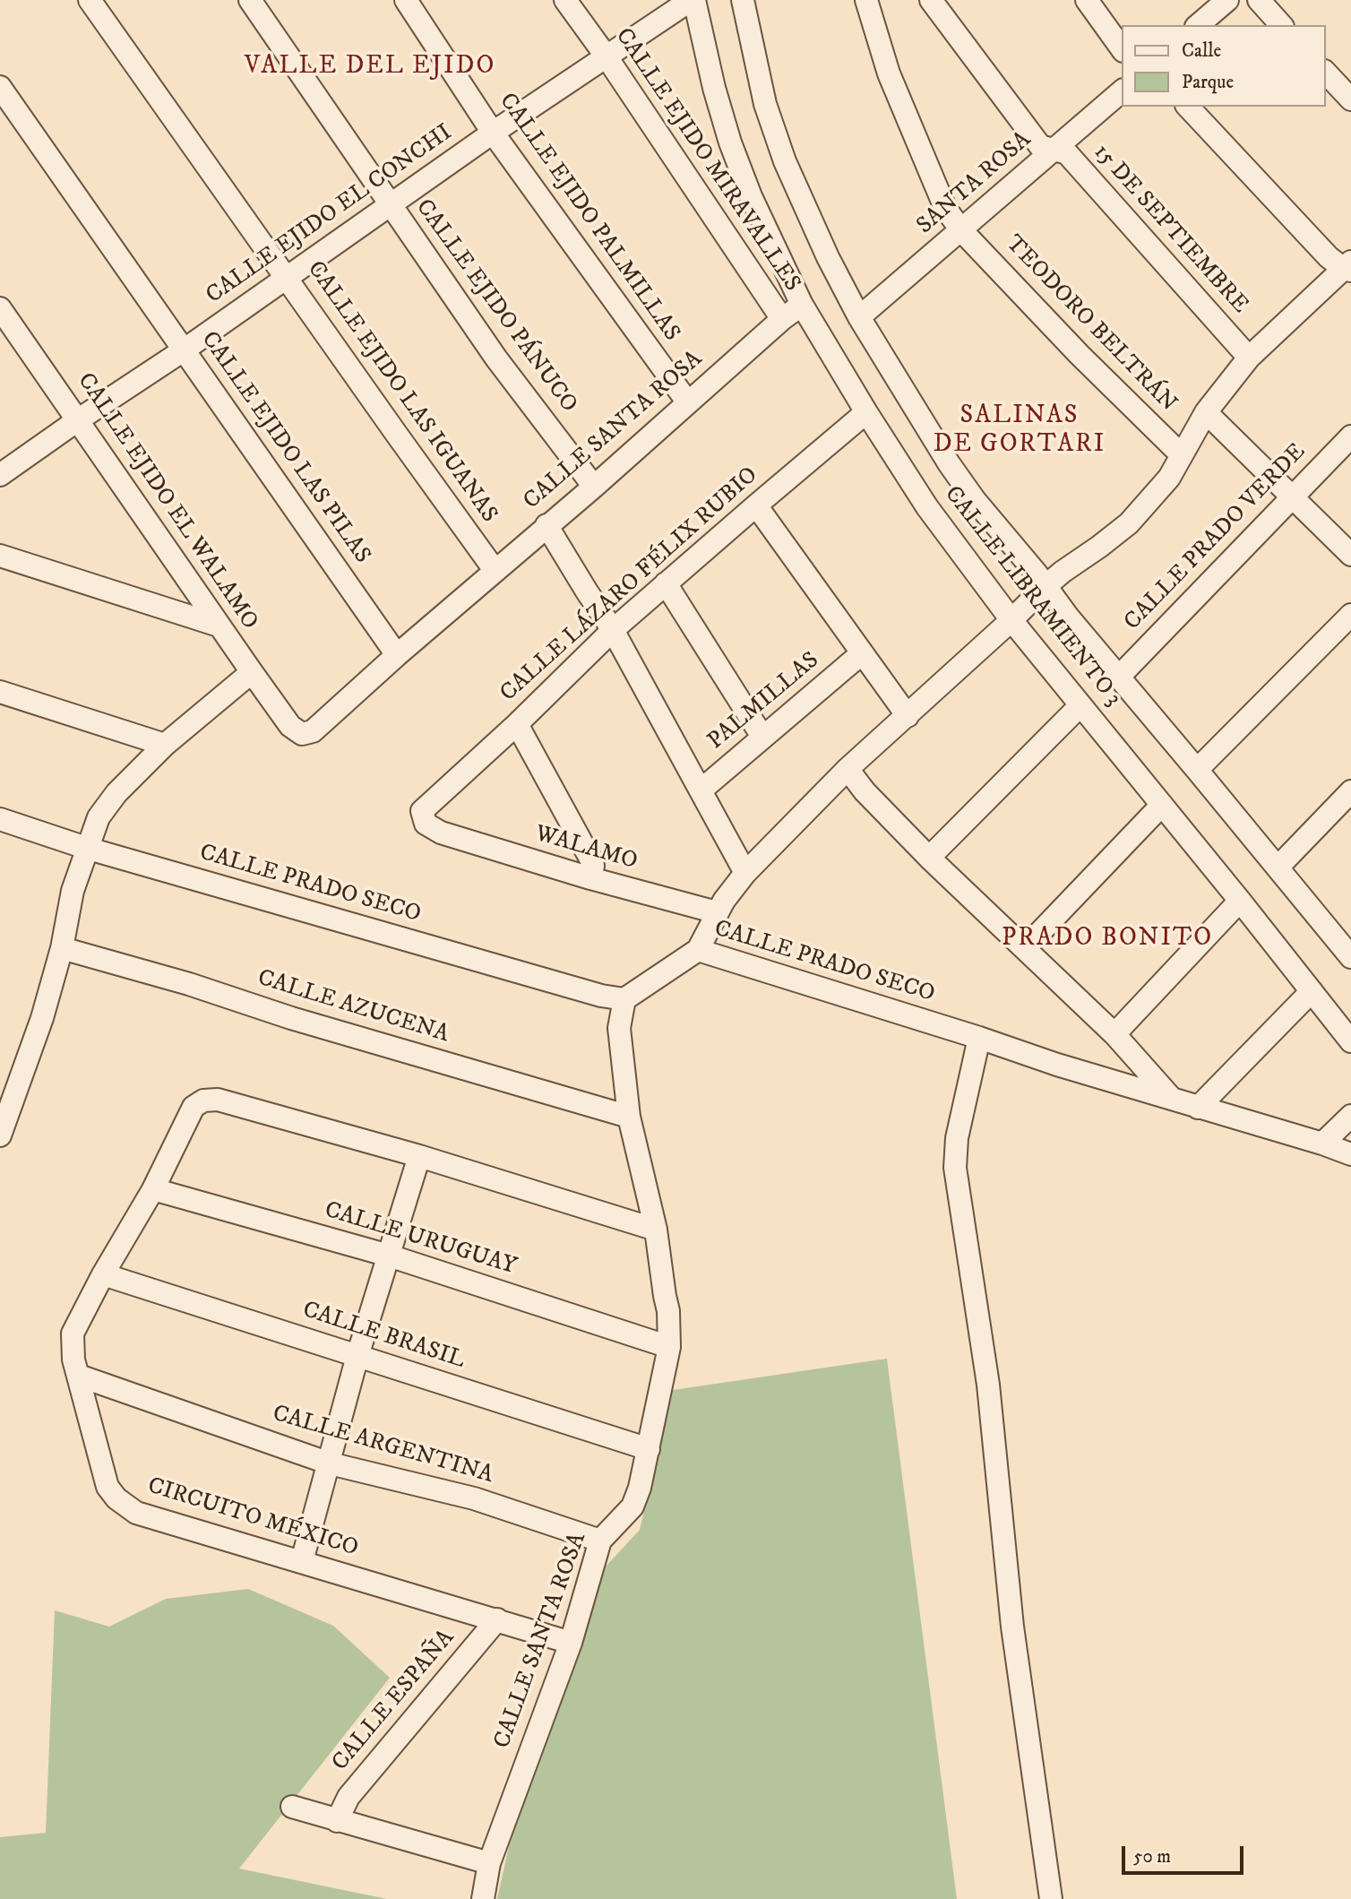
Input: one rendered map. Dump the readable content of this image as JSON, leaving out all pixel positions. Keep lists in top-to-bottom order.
{
  "streets": {
    "street": [
      "CALLE EJIDO MIRAVALLES",
      "SANTA ROSA",
      "CALLE EJIDO EL CONCHI",
      "CALLE EJIDO PALMILLAS",
      "15 DE SEPTIEMBRE",
      "CALLE EJIDO PÁNUCO",
      "TEODORO BELTRÁN",
      "CALLE EJIDO LAS IGUANAS",
      "CALLE SANTA ROSA",
      "CALLE EJIDO LAS PILAS",
      "CALLE EJIDO EL WALAMO",
      "CALLE PRADO VERDE",
      "CALLE LÁZARO FÉLIX RUBIO",
      "CALLE LIBRAMIENTO 3",
      "PALMILLAS",
      "WALAMO",
      "CALLE PRADO SECO",
      "CALLE AZUCENA",
      "CALLE URUGUAY",
      "CALLE BRASIL",
      "CALLE ARGENTINA",
      "CIRCUITO MÉXICO",
      "CALLE ESPAÑA"
    ]
  },
  "crossings": [
    ["CALLE EJIDO MIRAVALLES", "CALLE EJIDO EL CONCHI"],
    ["CALLE EJIDO MIRAVALLES", "CALLE SANTA ROSA"],
    ["SANTA ROSA", "15 DE SEPTIEMBRE"],
    ["SANTA ROSA", "TEODORO BELTRÁN"],
    ["SANTA ROSA", "CALLE LIBRAMIENTO 3"],
    ["CALLE EJIDO EL CONCHI", "CALLE EJIDO PALMILLAS"],
    ["CALLE EJIDO EL CONCHI", "CALLE EJIDO PÁNUCO"],
    ["CALLE EJIDO EL CONCHI", "CALLE EJIDO LAS IGUANAS"],
    ["CALLE EJIDO EL CONCHI", "CALLE EJIDO LAS PILAS"],
    ["CALLE EJIDO EL CONCHI", "CALLE EJIDO EL WALAMO"],
    ["CALLE EJIDO EL CONCHI", "CALLE LIBRAMIENTO 3"],
    ["CALLE EJIDO PALMILLAS", "CALLE SANTA ROSA"],
    ["CALLE EJIDO PÁNUCO", "CALLE SANTA ROSA"],
    ["CALLE EJIDO LAS IGUANAS", "CALLE SANTA ROSA"],
    ["CALLE SANTA ROSA", "CALLE EJIDO LAS PILAS"],
    ["CALLE SANTA ROSA", "CALLE EJIDO EL WALAMO"],
    ["CALLE SANTA ROSA", "CALLE LIBRAMIENTO 3"],
    ["CALLE SANTA ROSA", "CALLE PRADO SECO"],
    ["CALLE SANTA ROSA", "CALLE AZUCENA"],
    ["CALLE SANTA ROSA", "CALLE URUGUAY"],
    ["CALLE SANTA ROSA", "CALLE BRASIL"],
    ["CALLE SANTA ROSA", "CALLE ARGENTINA"],
    ["CALLE SANTA ROSA", "CIRCUITO MÉXICO"],
    ["CALLE PRADO VERDE", "CALLE LIBRAMIENTO 3"],
    ["CALLE LÁZARO FÉLIX RUBIO", "CALLE LIBRAMIENTO 3"],
    ["CALLE LÁZARO FÉLIX RUBIO", "WALAMO"],
    ["CALLE URUGUAY", "CIRCUITO MÉXICO"],
    ["CALLE BRASIL", "CIRCUITO MÉXICO"],
    ["CALLE ARGENTINA", "CIRCUITO MÉXICO"],
    ["CIRCUITO MÉXICO", "CALLE ESPAÑA"]
  ],
  "districts": ["VALLE DEL EJIDO", "SALINAS DE GORTARI", "PRADO BONITO"],
  "legend": ["Calle", "Parque"],
  "scale_bar": "50 m"
}
